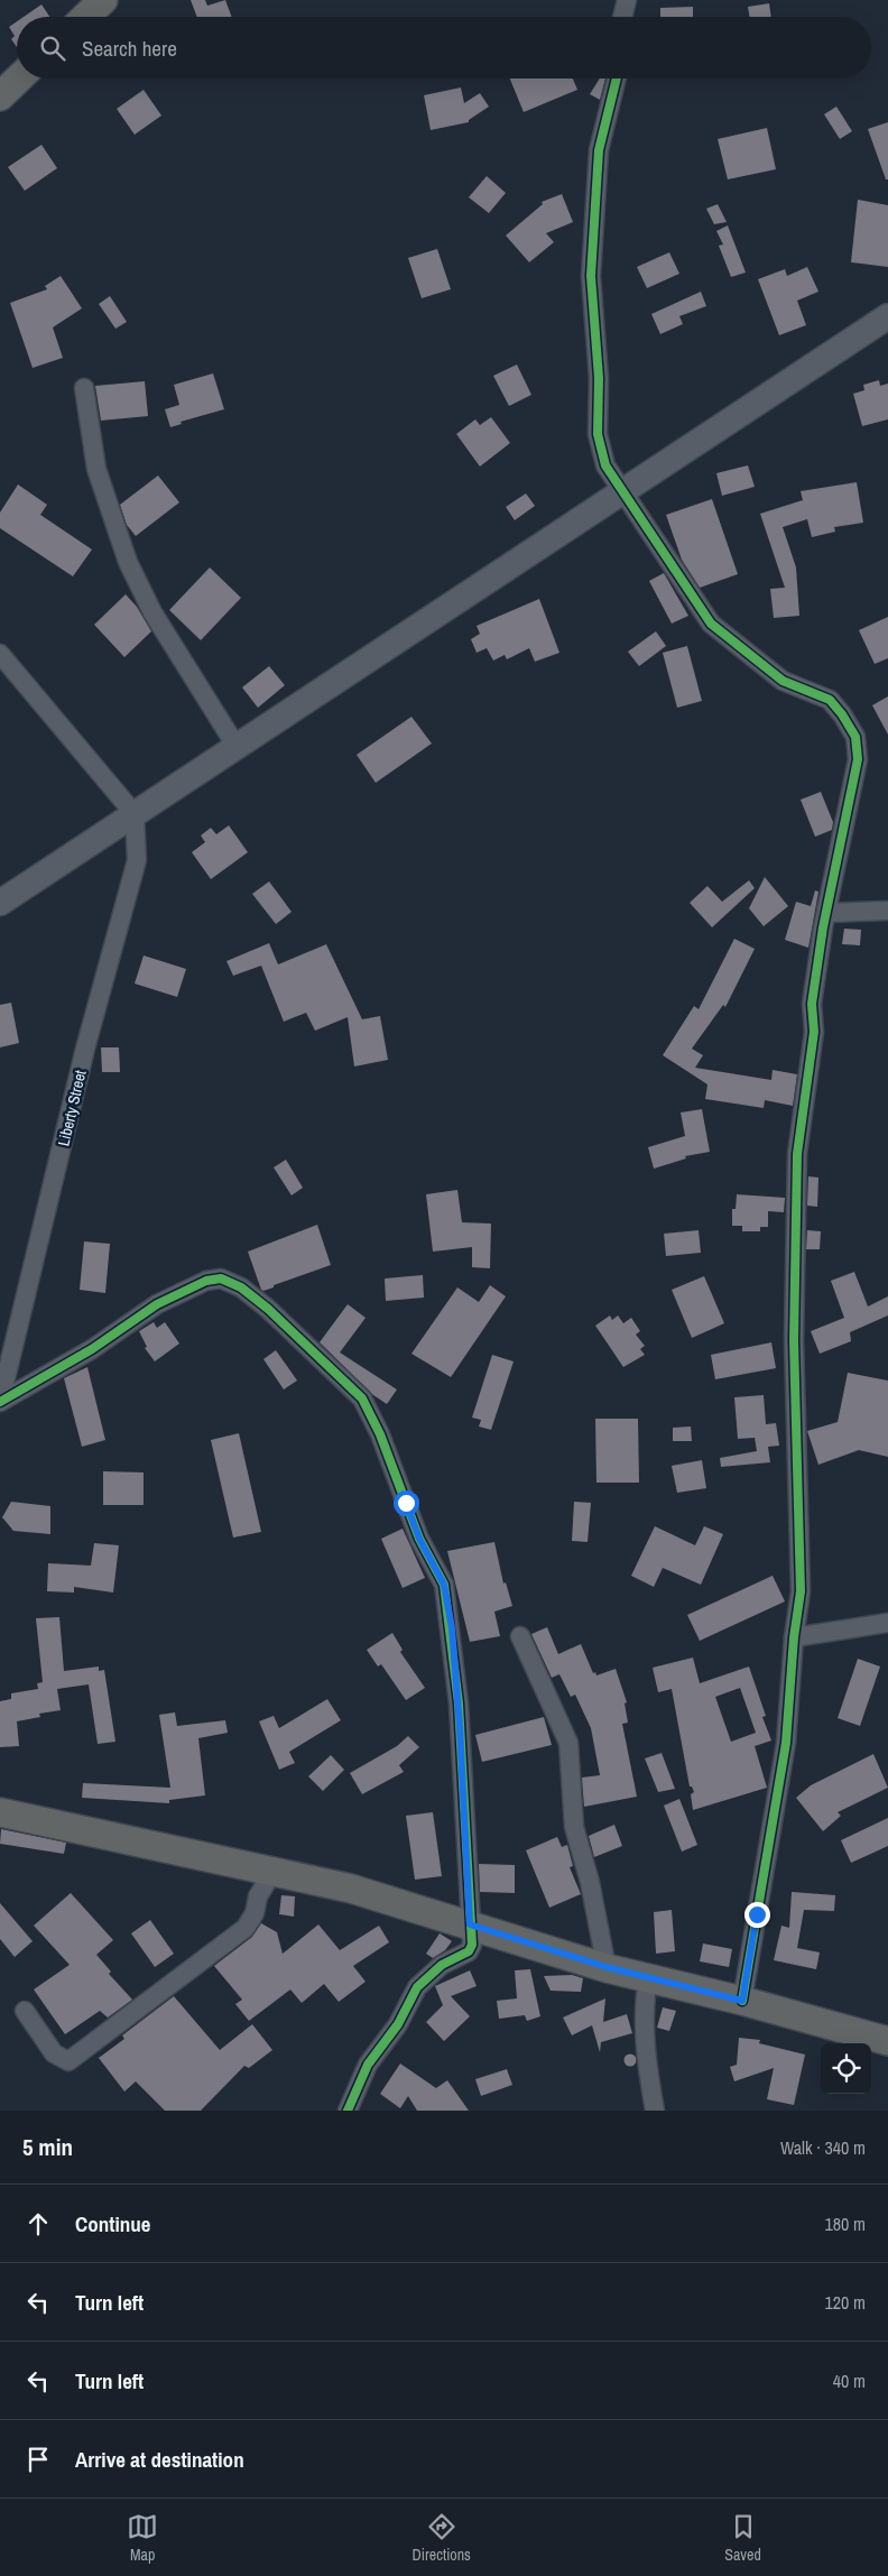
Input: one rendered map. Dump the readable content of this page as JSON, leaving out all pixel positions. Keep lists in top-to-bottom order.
{
  "streets": {
    "street": ["Liberty Street"]
  },
  "page": {
    "search": "Search here",
    "heading": ["5 min", "Walk · 340 m"],
    "list": [
      ["Continue", "180 m"],
      ["Turn left", "120 m"],
      ["Turn left", "40 m"],
      "Arrive at destination"
    ],
    "nav": ["Map", "Directions", "Saved"]
  }
}
